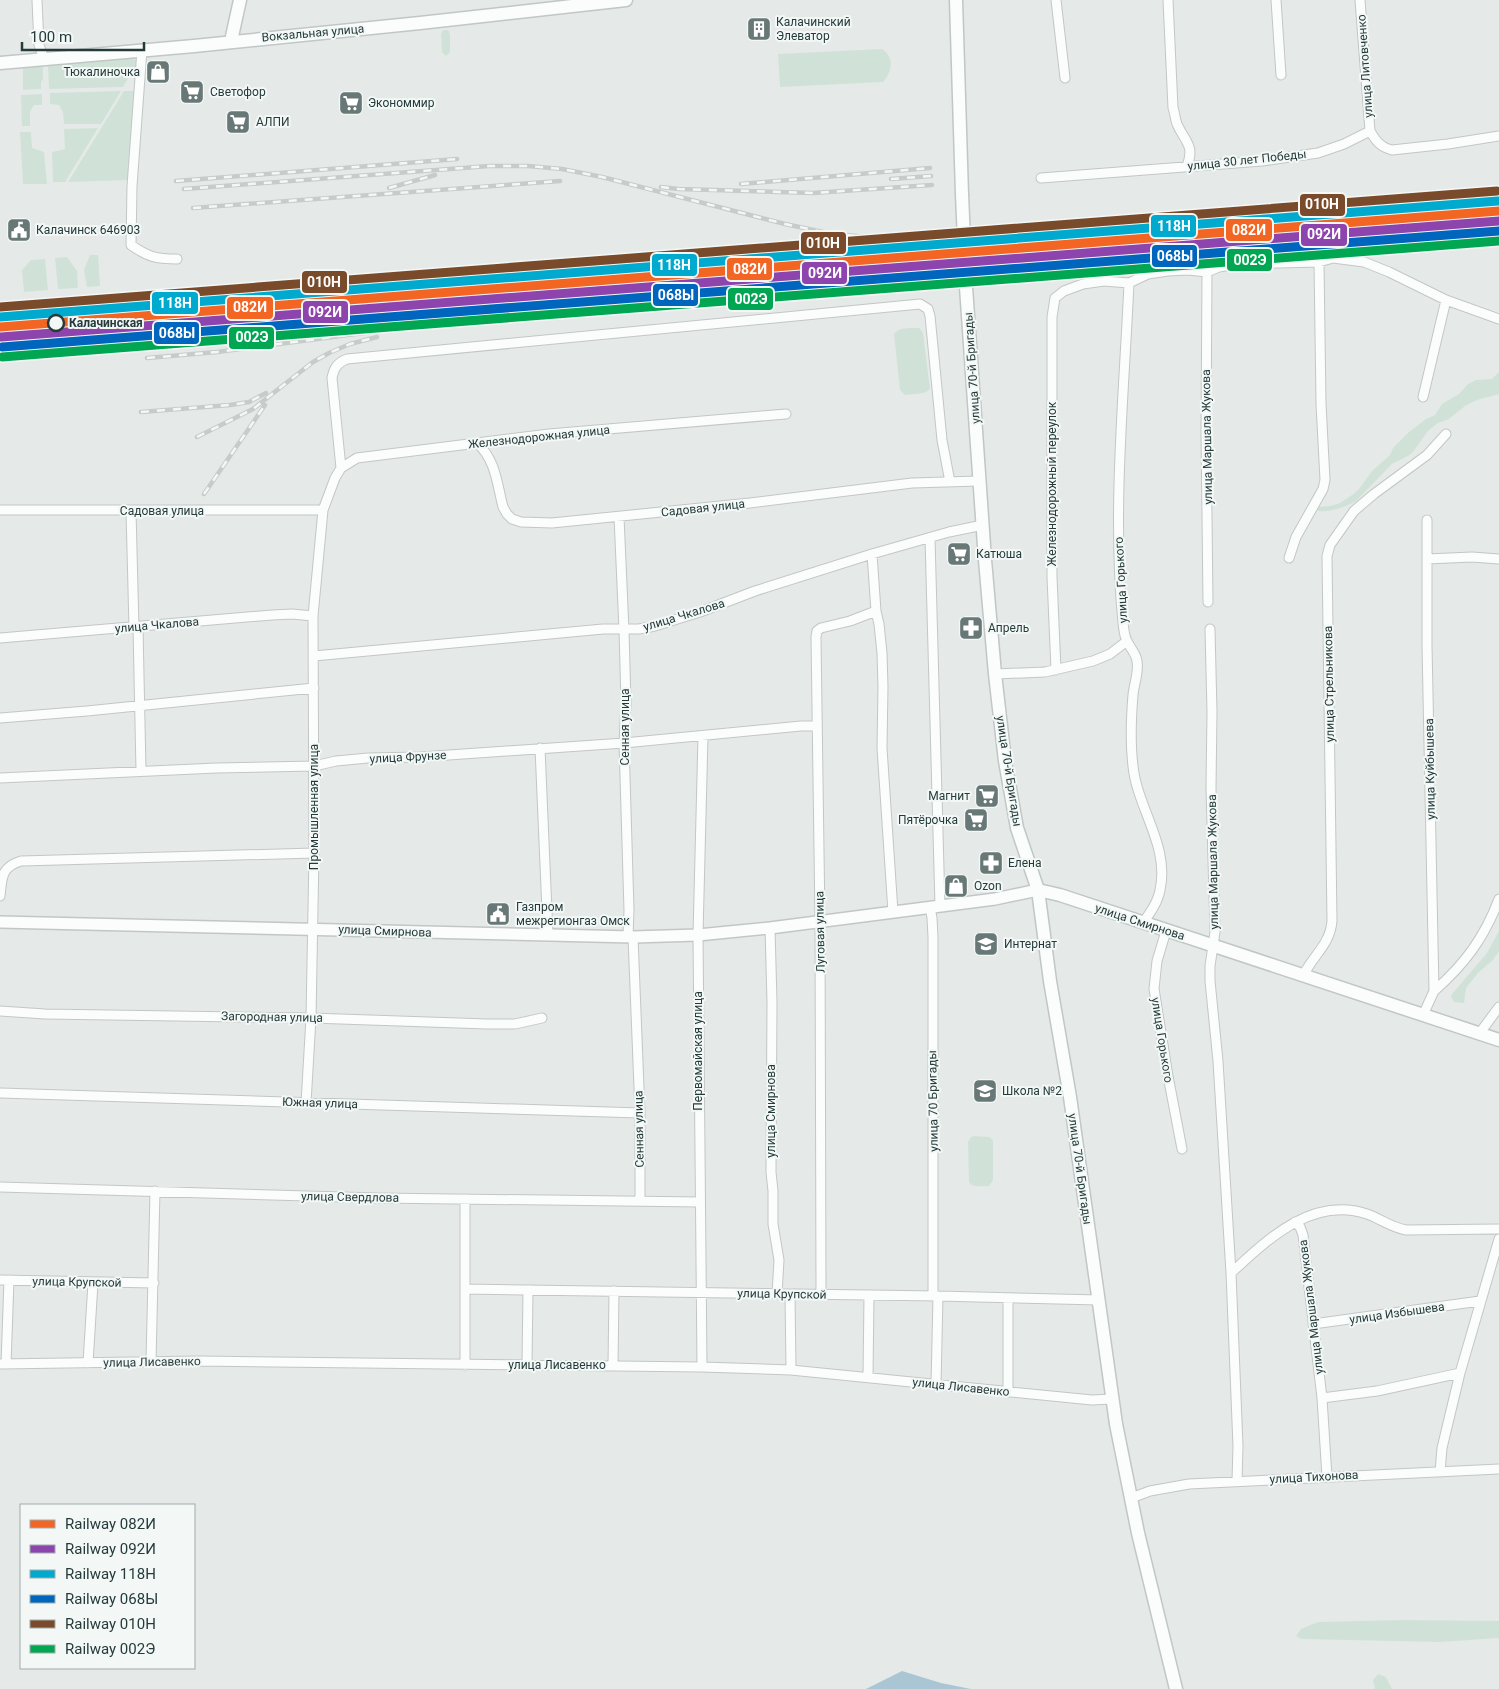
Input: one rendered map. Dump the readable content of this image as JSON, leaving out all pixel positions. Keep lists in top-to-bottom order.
{
  "streets": {
    "main road": ["Вокзальная улица", "улица 70-й Бригады", "улица Смирнова"],
    "street": [
      "улица Литовченко",
      "улица 30 лет Победы",
      "Железнодорожная улица",
      "улица Маршала Жукова",
      "Железнодорожный переулок",
      "Садовая улица",
      "улица Горького",
      "улица Чкалова",
      "улица Стрельникова",
      "Сенная улица",
      "улица Фрунзе",
      "улица Куйбышева",
      "Промышленная улица",
      "Луговая улица",
      "Загородная улица",
      "Первомайская улица",
      "улица 70 Бригады",
      "Южная улица",
      "улица Свердлова",
      "улица Крупской",
      "улица Избышева",
      "улица Лисавенко",
      "улица Тихонова"
    ]
  },
  "crossings": [
    ["улица Литовченко", "улица 30 лет Победы"],
    ["улица 70-й Бригады", "Садовая улица"],
    ["улица 70-й Бригады", "улица Чкалова"],
    ["улица 70-й Бригады", "улица Смирнова"],
    ["улица 70-й Бригады", "улица Крупской"],
    ["улица 70-й Бригады", "улица Лисавенко"],
    ["улица 70-й Бригады", "улица Тихонова"],
    ["Железнодорожная улица", "Садовая улица"],
    ["улица Маршала Жукова", "улица Смирнова"],
    ["улица Маршала Жукова", "улица Избышева"],
    ["улица Маршала Жукова", "улица Тихонова"],
    ["Железнодорожный переулок", "улица Горького"],
    ["Садовая улица", "Сенная улица"],
    ["Садовая улица", "Промышленная улица"],
    ["улица Горького", "улица Смирнова"],
    ["улица Чкалова", "Сенная улица"],
    ["улица Чкалова", "Промышленная улица"],
    ["улица Чкалова", "улица 70 Бригады"],
    ["улица Стрельникова", "улица Смирнова"],
    ["Сенная улица", "улица Фрунзе"],
    ["Сенная улица", "улица Смирнова"],
    ["Сенная улица", "Южная улица"],
    ["Сенная улица", "улица Свердлова"],
    ["улица Фрунзе", "Промышленная улица"],
    ["улица Фрунзе", "Луговая улица"],
    ["улица Фрунзе", "Первомайская улица"],
    ["улица Куйбышева", "улица Смирнова"],
    ["Промышленная улица", "улица Смирнова"],
    ["Промышленная улица", "Загородная улица"],
    ["Промышленная улица", "Южная улица"],
    ["улица Смирнова", "Луговая улица"],
    ["улица Смирнова", "Первомайская улица"],
    ["улица Смирнова", "улица 70 Бригады"],
    ["улица Смирнова", "улица Крупской"],
    ["Луговая улица", "улица Крупской"],
    ["Первомайская улица", "улица Свердлова"],
    ["Первомайская улица", "улица Крупской"],
    ["Первомайская улица", "улица Лисавенко"],
    ["улица 70 Бригады", "улица Крупской"],
    ["улица 70 Бригады", "улица Лисавенко"]
  ],
  "places": {
    "building": ["Калачинский Элеватор"],
    "shop": ["Тюкалиночка", "Ozon"],
    "supermarket": [
      "Светофор",
      "Экономмир",
      "АЛПИ",
      "Катюша",
      "Магнит",
      "Пятёрочка"
    ],
    "public building": ["Калачинск 646903", "Газпром межрегионгаз Омск"],
    "other": ["Калачинская"],
    "pharmacy": ["Апрель", "Елена"],
    "school or university": ["Интернат", "Школа №2"]
  },
  "lines": [
    "rail line 010Н",
    "rail line 118Н",
    "rail line 082И",
    "rail line 092И",
    "rail line 068Ы",
    "rail line 002Э"
  ],
  "legend": [
    "Railway 082И",
    "Railway 092И",
    "Railway 118Н",
    "Railway 068Ы",
    "Railway 010Н",
    "Railway 002Э"
  ],
  "scale_bar": "100 m"
}
